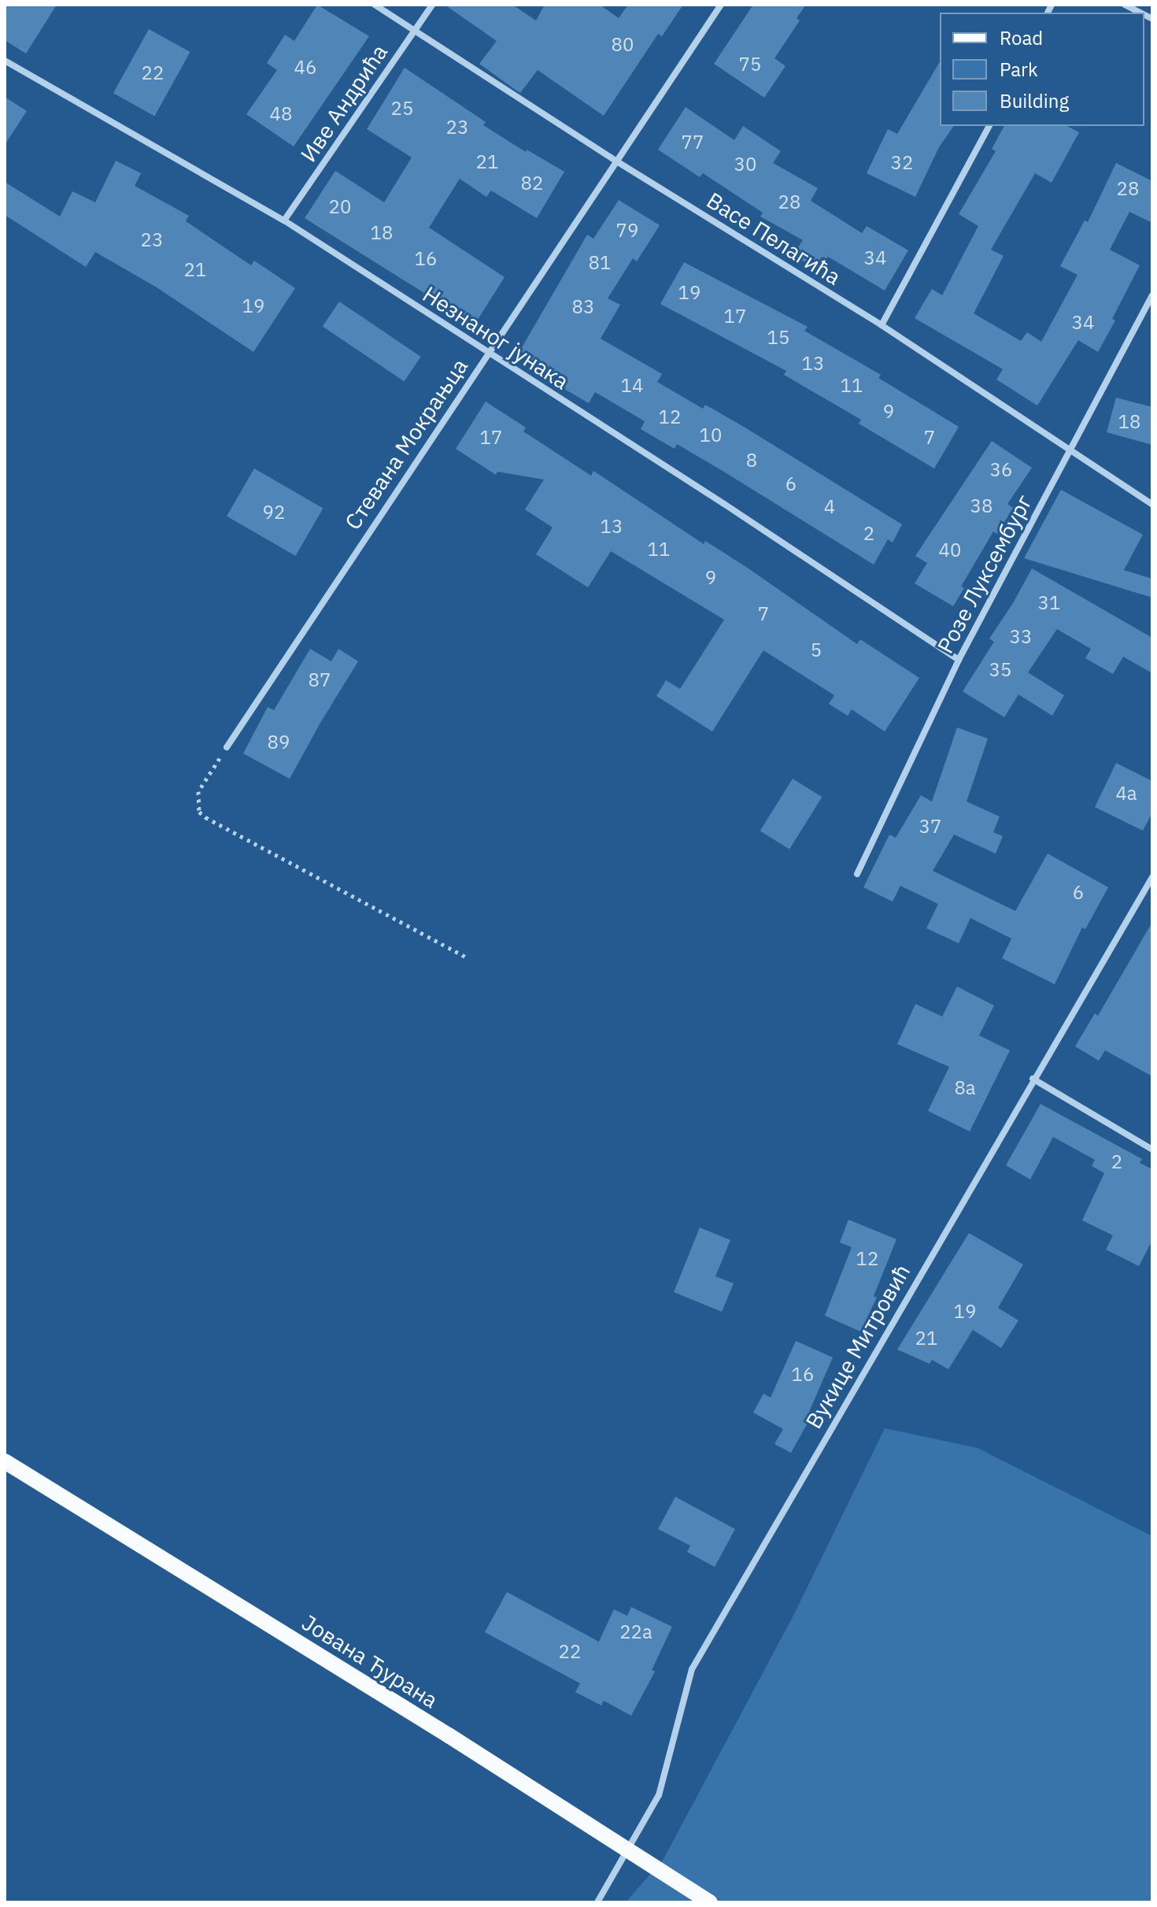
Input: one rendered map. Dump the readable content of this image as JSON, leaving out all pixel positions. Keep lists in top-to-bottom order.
{
  "streets": {
    "main road": ["Јована Ђурана"],
    "street": [
      "Иве Андрића",
      "Васе Пелагића",
      "Незнаног јунака",
      "Стевана Мокрањца",
      "Розе Луксембург",
      "Вукице Митровић"
    ]
  },
  "crossings": [
    ["Иве Андрића", "Васе Пелагића"],
    ["Иве Андрића", "Незнаног јунака"],
    ["Васе Пелагића", "Стевана Мокрањца"],
    ["Васе Пелагића", "Розе Луксембург"],
    ["Незнаног јунака", "Стевана Мокрањца"],
    ["Незнаног јунака", "Розе Луксембург"],
    ["Вукице Митровић", "Јована Ђурана"]
  ],
  "house_numbers": [
    "80",
    "75",
    "46",
    "22",
    "25",
    "48",
    "23",
    "77",
    "21",
    "32",
    "30",
    "82",
    "28",
    "28",
    "20",
    "79",
    "18",
    "23",
    "34",
    "16",
    "81",
    "21",
    "19",
    "19",
    "83",
    "17",
    "34",
    "15",
    "13",
    "14",
    "11",
    "9",
    "12",
    "18",
    "10",
    "17",
    "7",
    "8",
    "36",
    "6",
    "38",
    "4",
    "92",
    "13",
    "2",
    "11",
    "40",
    "9",
    "31",
    "7",
    "33",
    "5",
    "35",
    "87",
    "89",
    "4a",
    "37",
    "6",
    "8a",
    "2",
    "12",
    "19",
    "21",
    "16",
    "22a",
    "22"
  ],
  "legend": ["Road", "Park", "Building"]
}
